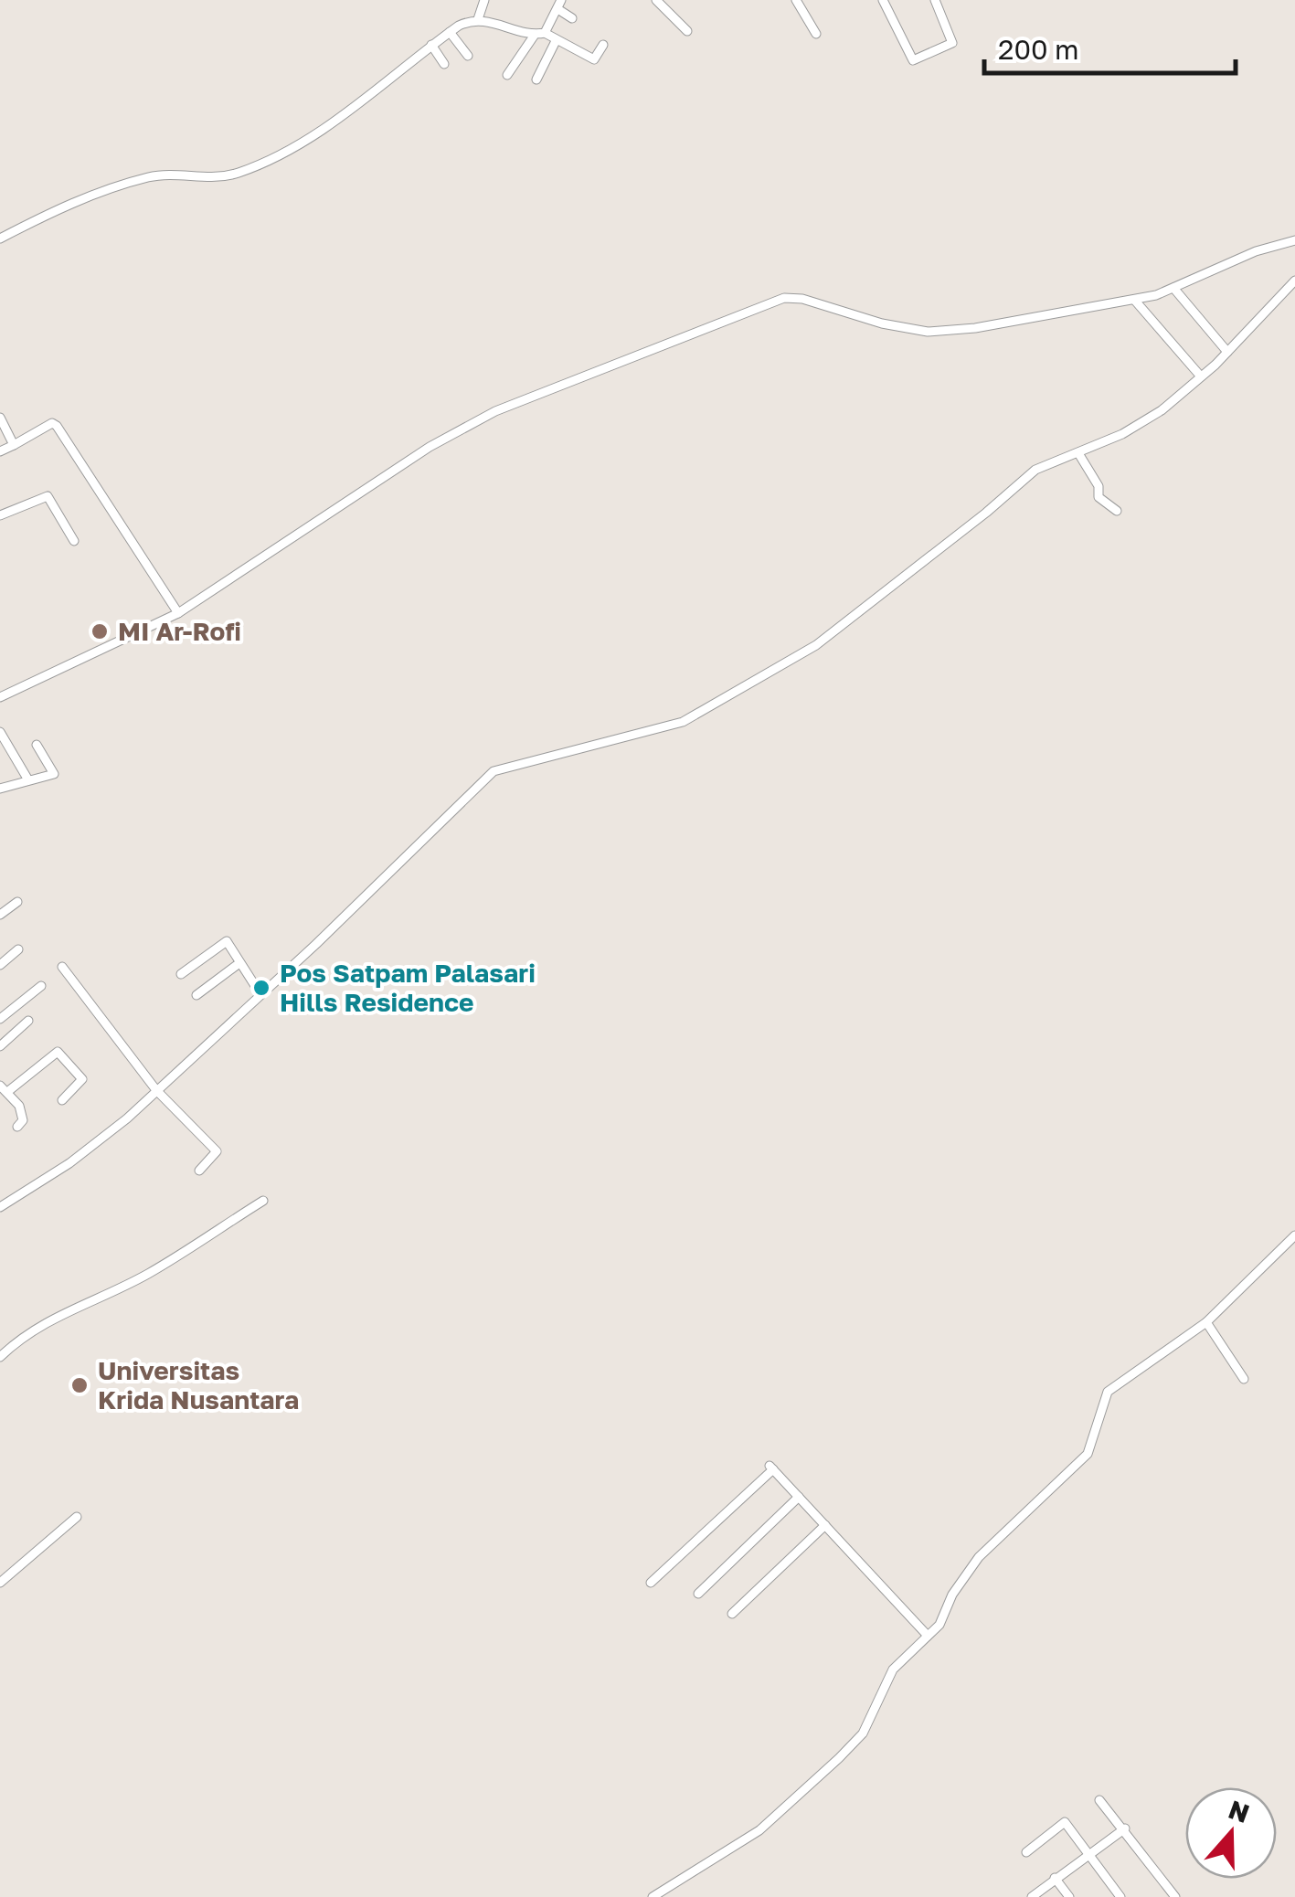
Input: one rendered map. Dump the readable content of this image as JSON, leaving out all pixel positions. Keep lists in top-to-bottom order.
{
  "places": ["MI Ar-Rofi", "Pos Satpam Palasari Hills Residence", "Universitas Krida Nusantara"],
  "scale_bar": "200 m",
  "north": "top"
}
